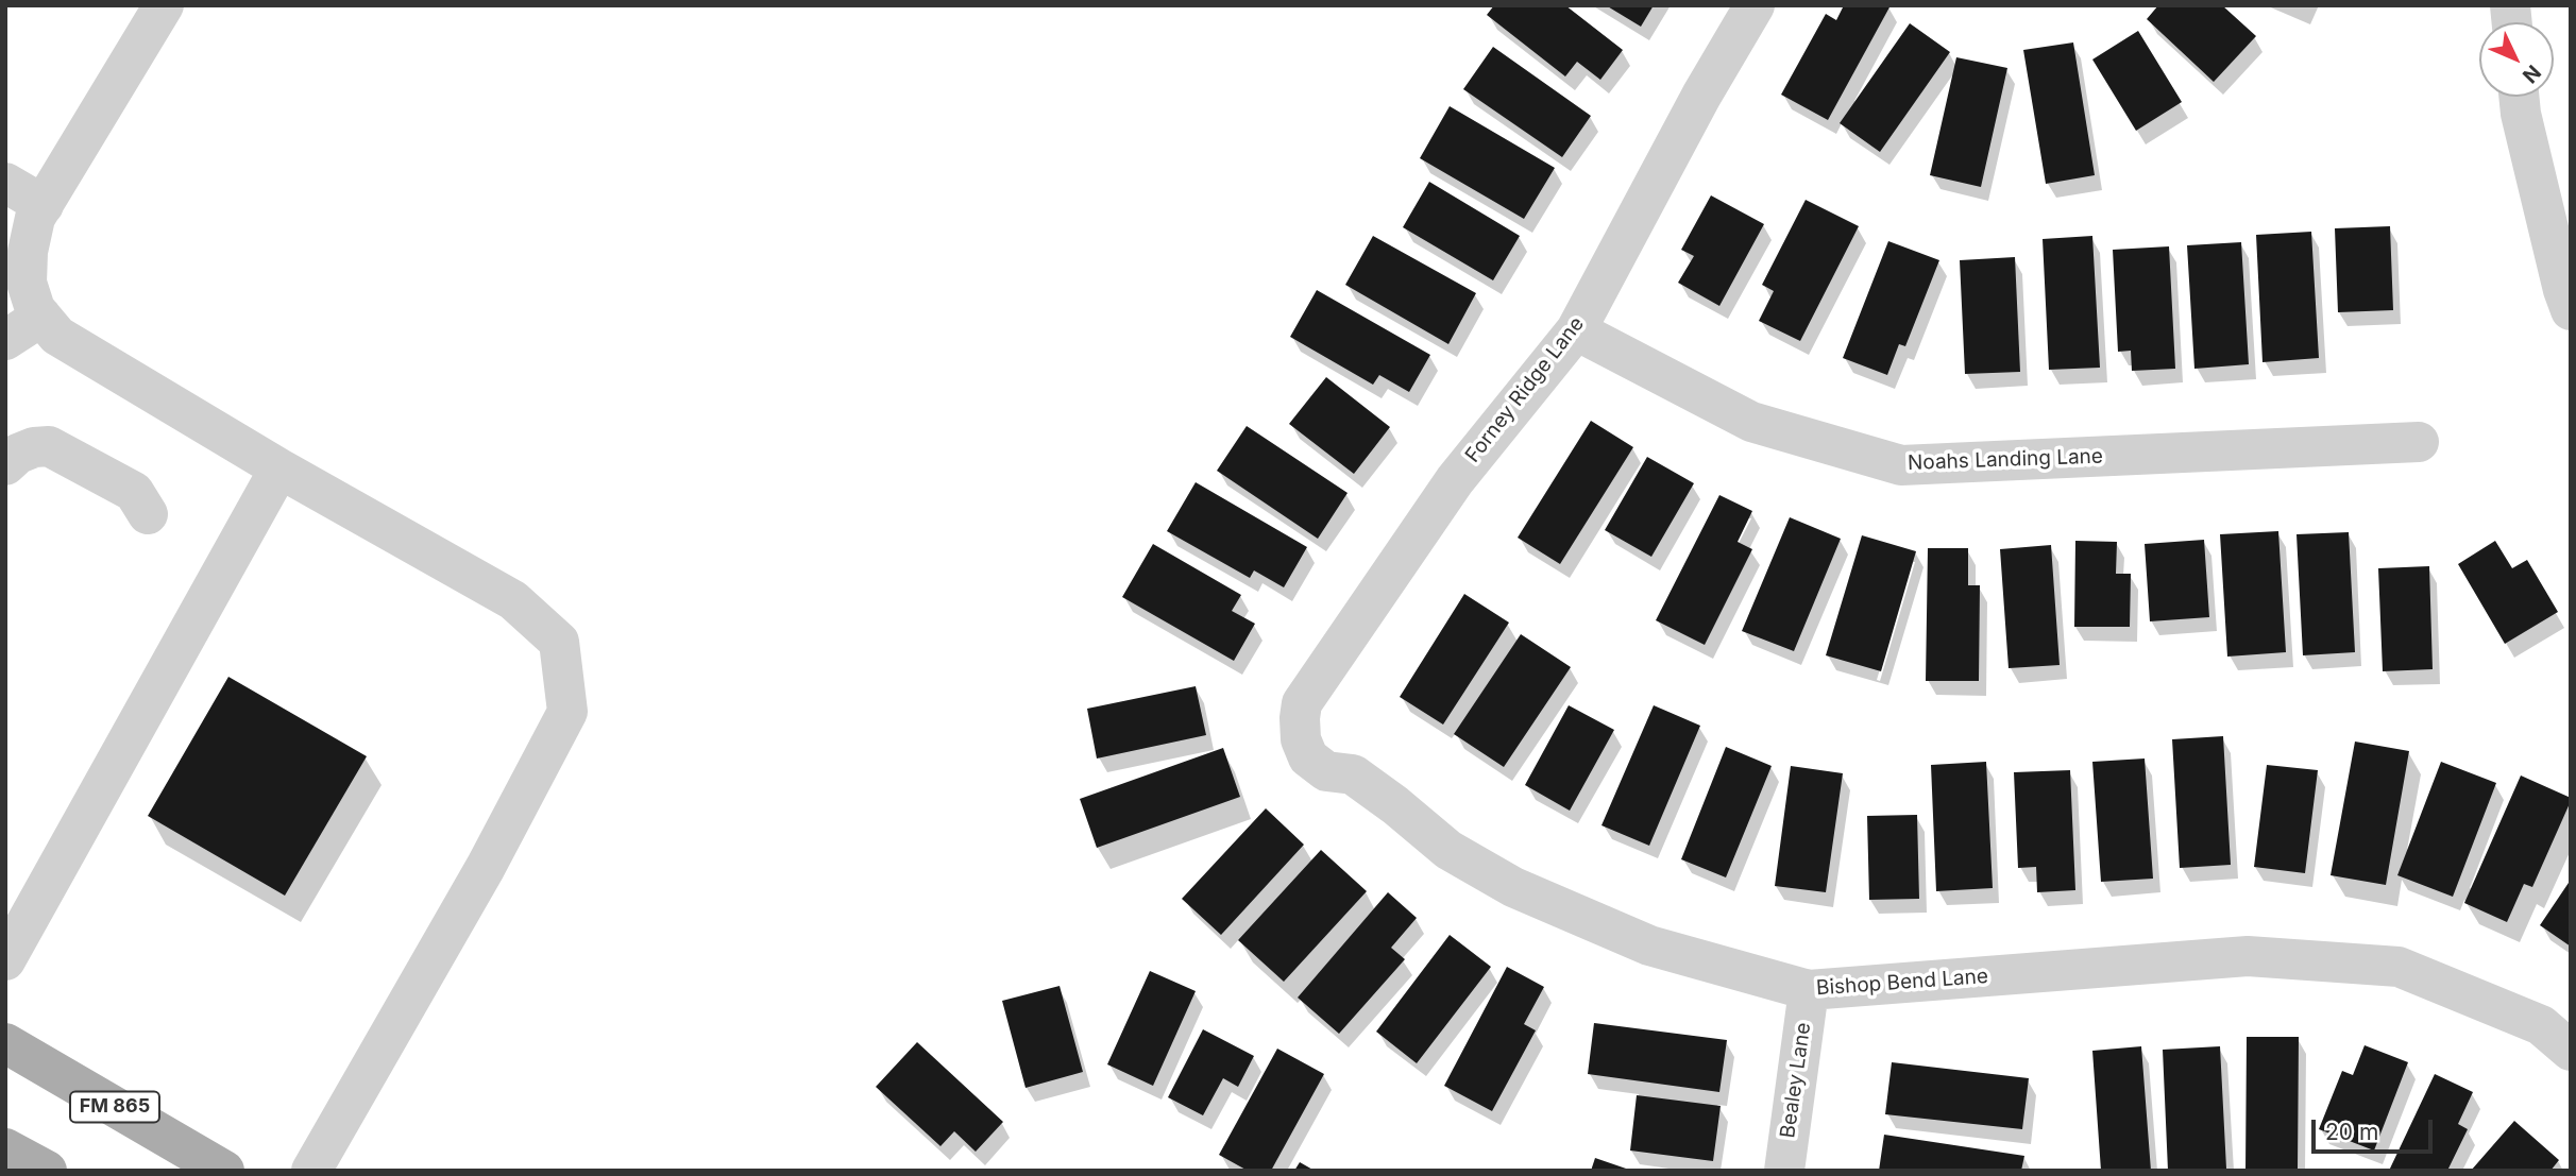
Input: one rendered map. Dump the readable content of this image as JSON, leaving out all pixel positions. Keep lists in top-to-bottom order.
{
  "streets": {
    "main road": ["FM 865"],
    "street": [
      "Forney Ridge Lane",
      "Noahs Landing Lane",
      "Bishop Bend Lane",
      "Bealey Lane"
    ]
  },
  "crossings": [
    ["Forney Ridge Lane", "Noahs Landing Lane"],
    ["Forney Ridge Lane", "Bishop Bend Lane"],
    ["Bishop Bend Lane", "Bealey Lane"]
  ],
  "scale_bar": "20 m",
  "north": "bottom right"
}
